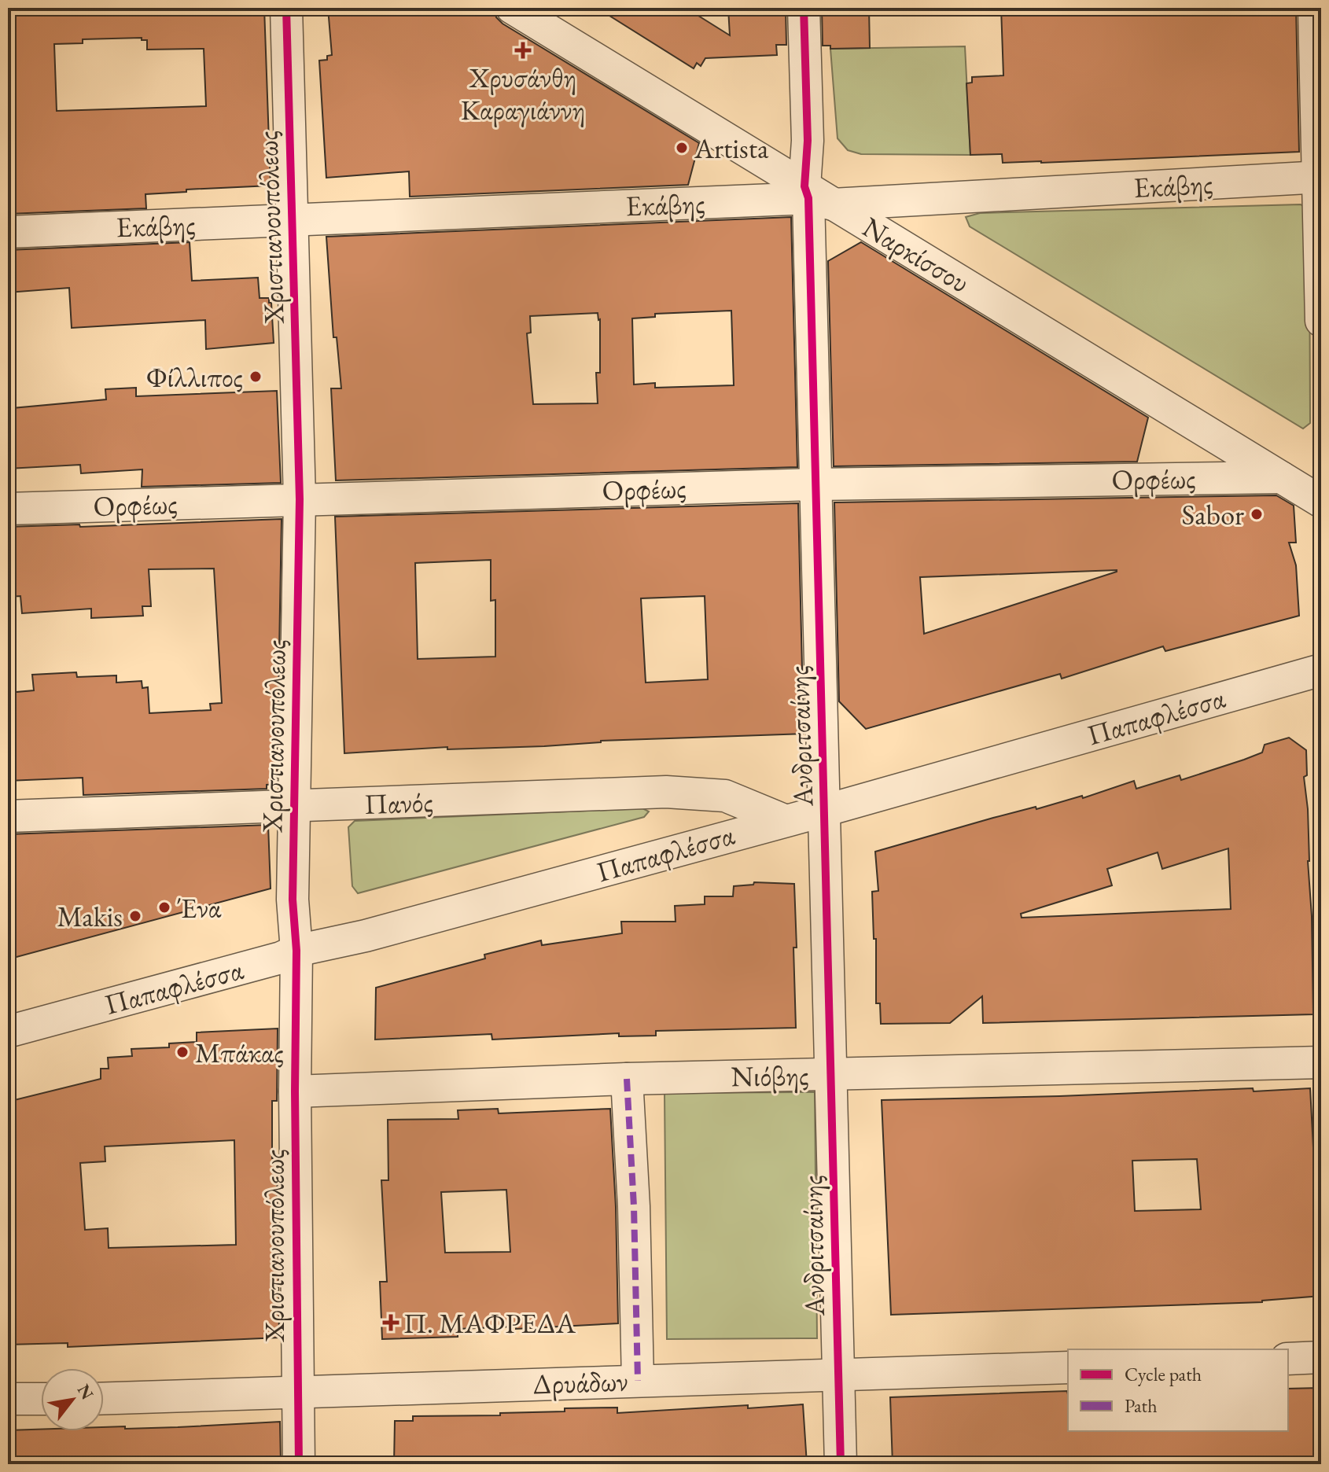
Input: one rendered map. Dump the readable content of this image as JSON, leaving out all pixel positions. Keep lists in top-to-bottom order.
{
  "streets": {
    "street": [
      "Εκάβης",
      "Χριστιανουπόλεως",
      "Ναρκίσσου",
      "Ορφέως",
      "Παπαφλέσσα",
      "Ανδριτσαίνης",
      "Πανός",
      "Νιόβης",
      "Δρυάδων"
    ]
  },
  "crossings": [
    ["Εκάβης", "Χριστιανουπόλεως"],
    ["Εκάβης", "Ναρκίσσου"],
    ["Εκάβης", "Ανδριτσαίνης"],
    ["Χριστιανουπόλεως", "Ορφέως"],
    ["Χριστιανουπόλεως", "Παπαφλέσσα"],
    ["Χριστιανουπόλεως", "Πανός"],
    ["Χριστιανουπόλεως", "Νιόβης"],
    ["Χριστιανουπόλεως", "Δρυάδων"],
    ["Ναρκίσσου", "Ορφέως"],
    ["Ναρκίσσου", "Ανδριτσαίνης"],
    ["Ορφέως", "Ανδριτσαίνης"],
    ["Παπαφλέσσα", "Ανδριτσαίνης"],
    ["Παπαφλέσσα", "Πανός"],
    ["Ανδριτσαίνης", "Νιόβης"],
    ["Ανδριτσαίνης", "Δρυάδων"]
  ],
  "places": {
    "health": ["Χρυσάνθη Καραγιάννη", "Π. ΜΑΦΡΕΔΑ"],
    "other": [
      "Artista",
      "Φίλλιπος",
      "Sabor",
      "Ένα",
      "Makis",
      "Μπάκας"
    ]
  },
  "legend": ["Cycle path", "Path"],
  "north": "top right"
}
